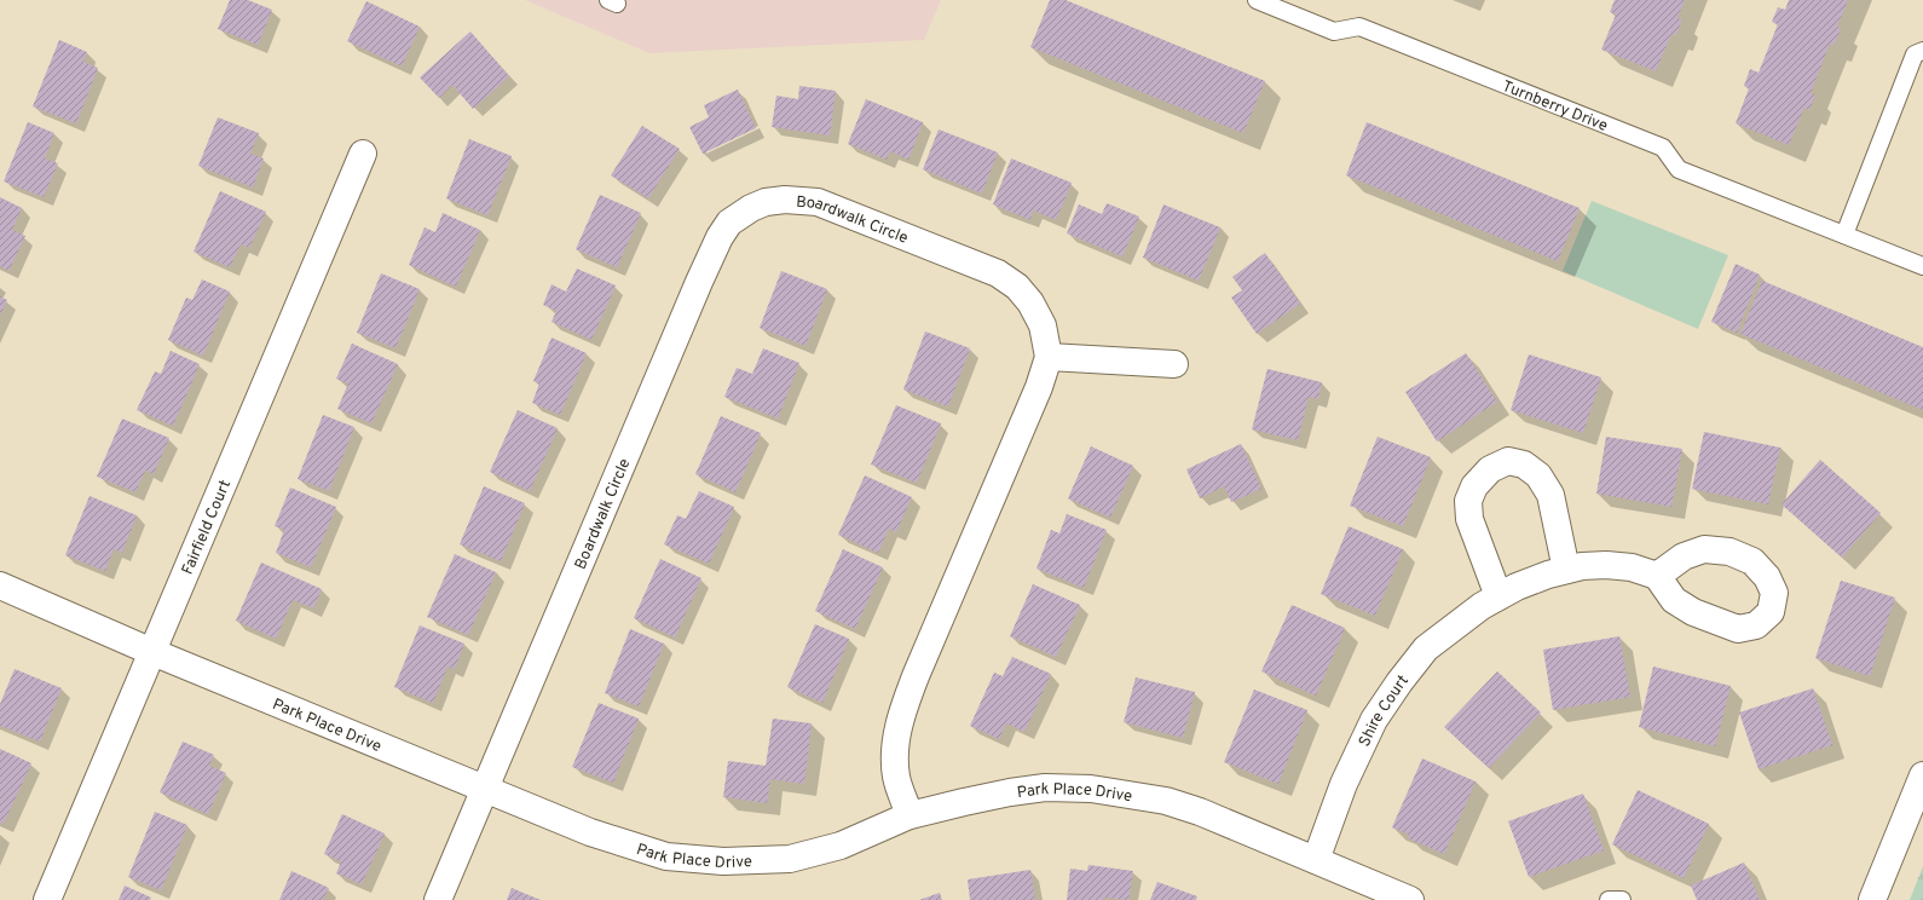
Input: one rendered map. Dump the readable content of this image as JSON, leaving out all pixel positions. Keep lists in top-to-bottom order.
{
  "streets": {
    "street": [
      "Boardwalk Circle",
      "Fairfield Court",
      "Shire Court",
      "Park Place Drive"
    ],
    "lane": ["Turnberry Drive"]
  },
  "crossings": [
    ["Boardwalk Circle", "Park Place Drive"],
    ["Fairfield Court", "Park Place Drive"],
    ["Shire Court", "Park Place Drive"]
  ]
}
